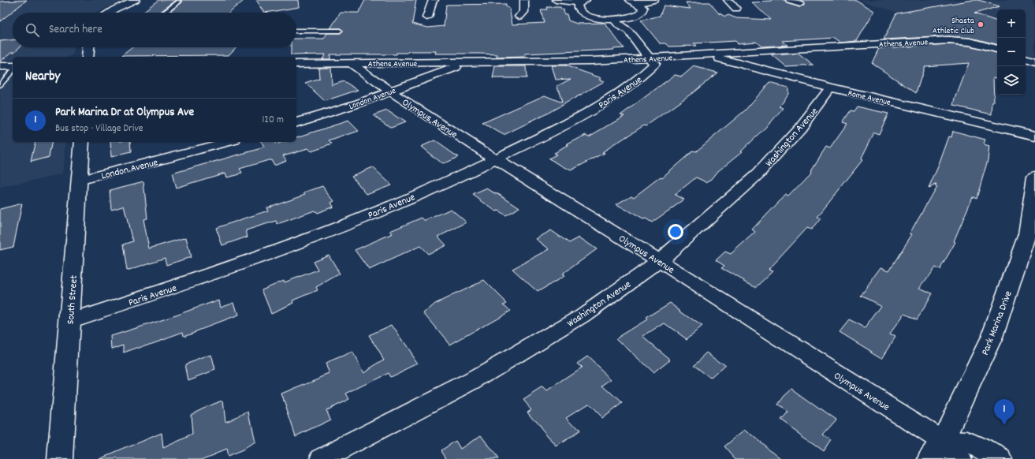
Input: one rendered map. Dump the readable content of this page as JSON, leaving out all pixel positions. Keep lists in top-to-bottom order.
{
  "streets": {
    "street": [
      "Athens Avenue",
      "Paris Avenue",
      "Rome Avenue",
      "London Avenue",
      "Olympus Avenue",
      "Washington Avenue",
      "South Street",
      "Park Marina Drive"
    ]
  },
  "crossings": [
    ["Athens Avenue", "Paris Avenue"],
    ["Athens Avenue", "Rome Avenue"],
    ["Athens Avenue", "London Avenue"],
    ["Athens Avenue", "Olympus Avenue"],
    ["Paris Avenue", "Olympus Avenue"],
    ["Paris Avenue", "South Street"],
    ["Rome Avenue", "Washington Avenue"],
    ["London Avenue", "Olympus Avenue"],
    ["London Avenue", "South Street"],
    ["Olympus Avenue", "Washington Avenue"],
    ["Olympus Avenue", "Park Marina Drive"]
  ],
  "places": ["Shasta Athletic Club"],
  "page": {
    "map_buttons": ["+", "−"],
    "search": "Search here",
    "heading": "Nearby",
    "list": [
      {
        "mark": "1",
        "name": "Park Marina Dr at Olympus Ave",
        "note": "Bus stop · Village Drive",
        "value": "120 m"
      }
    ],
    "pins": "1"
  }
}
